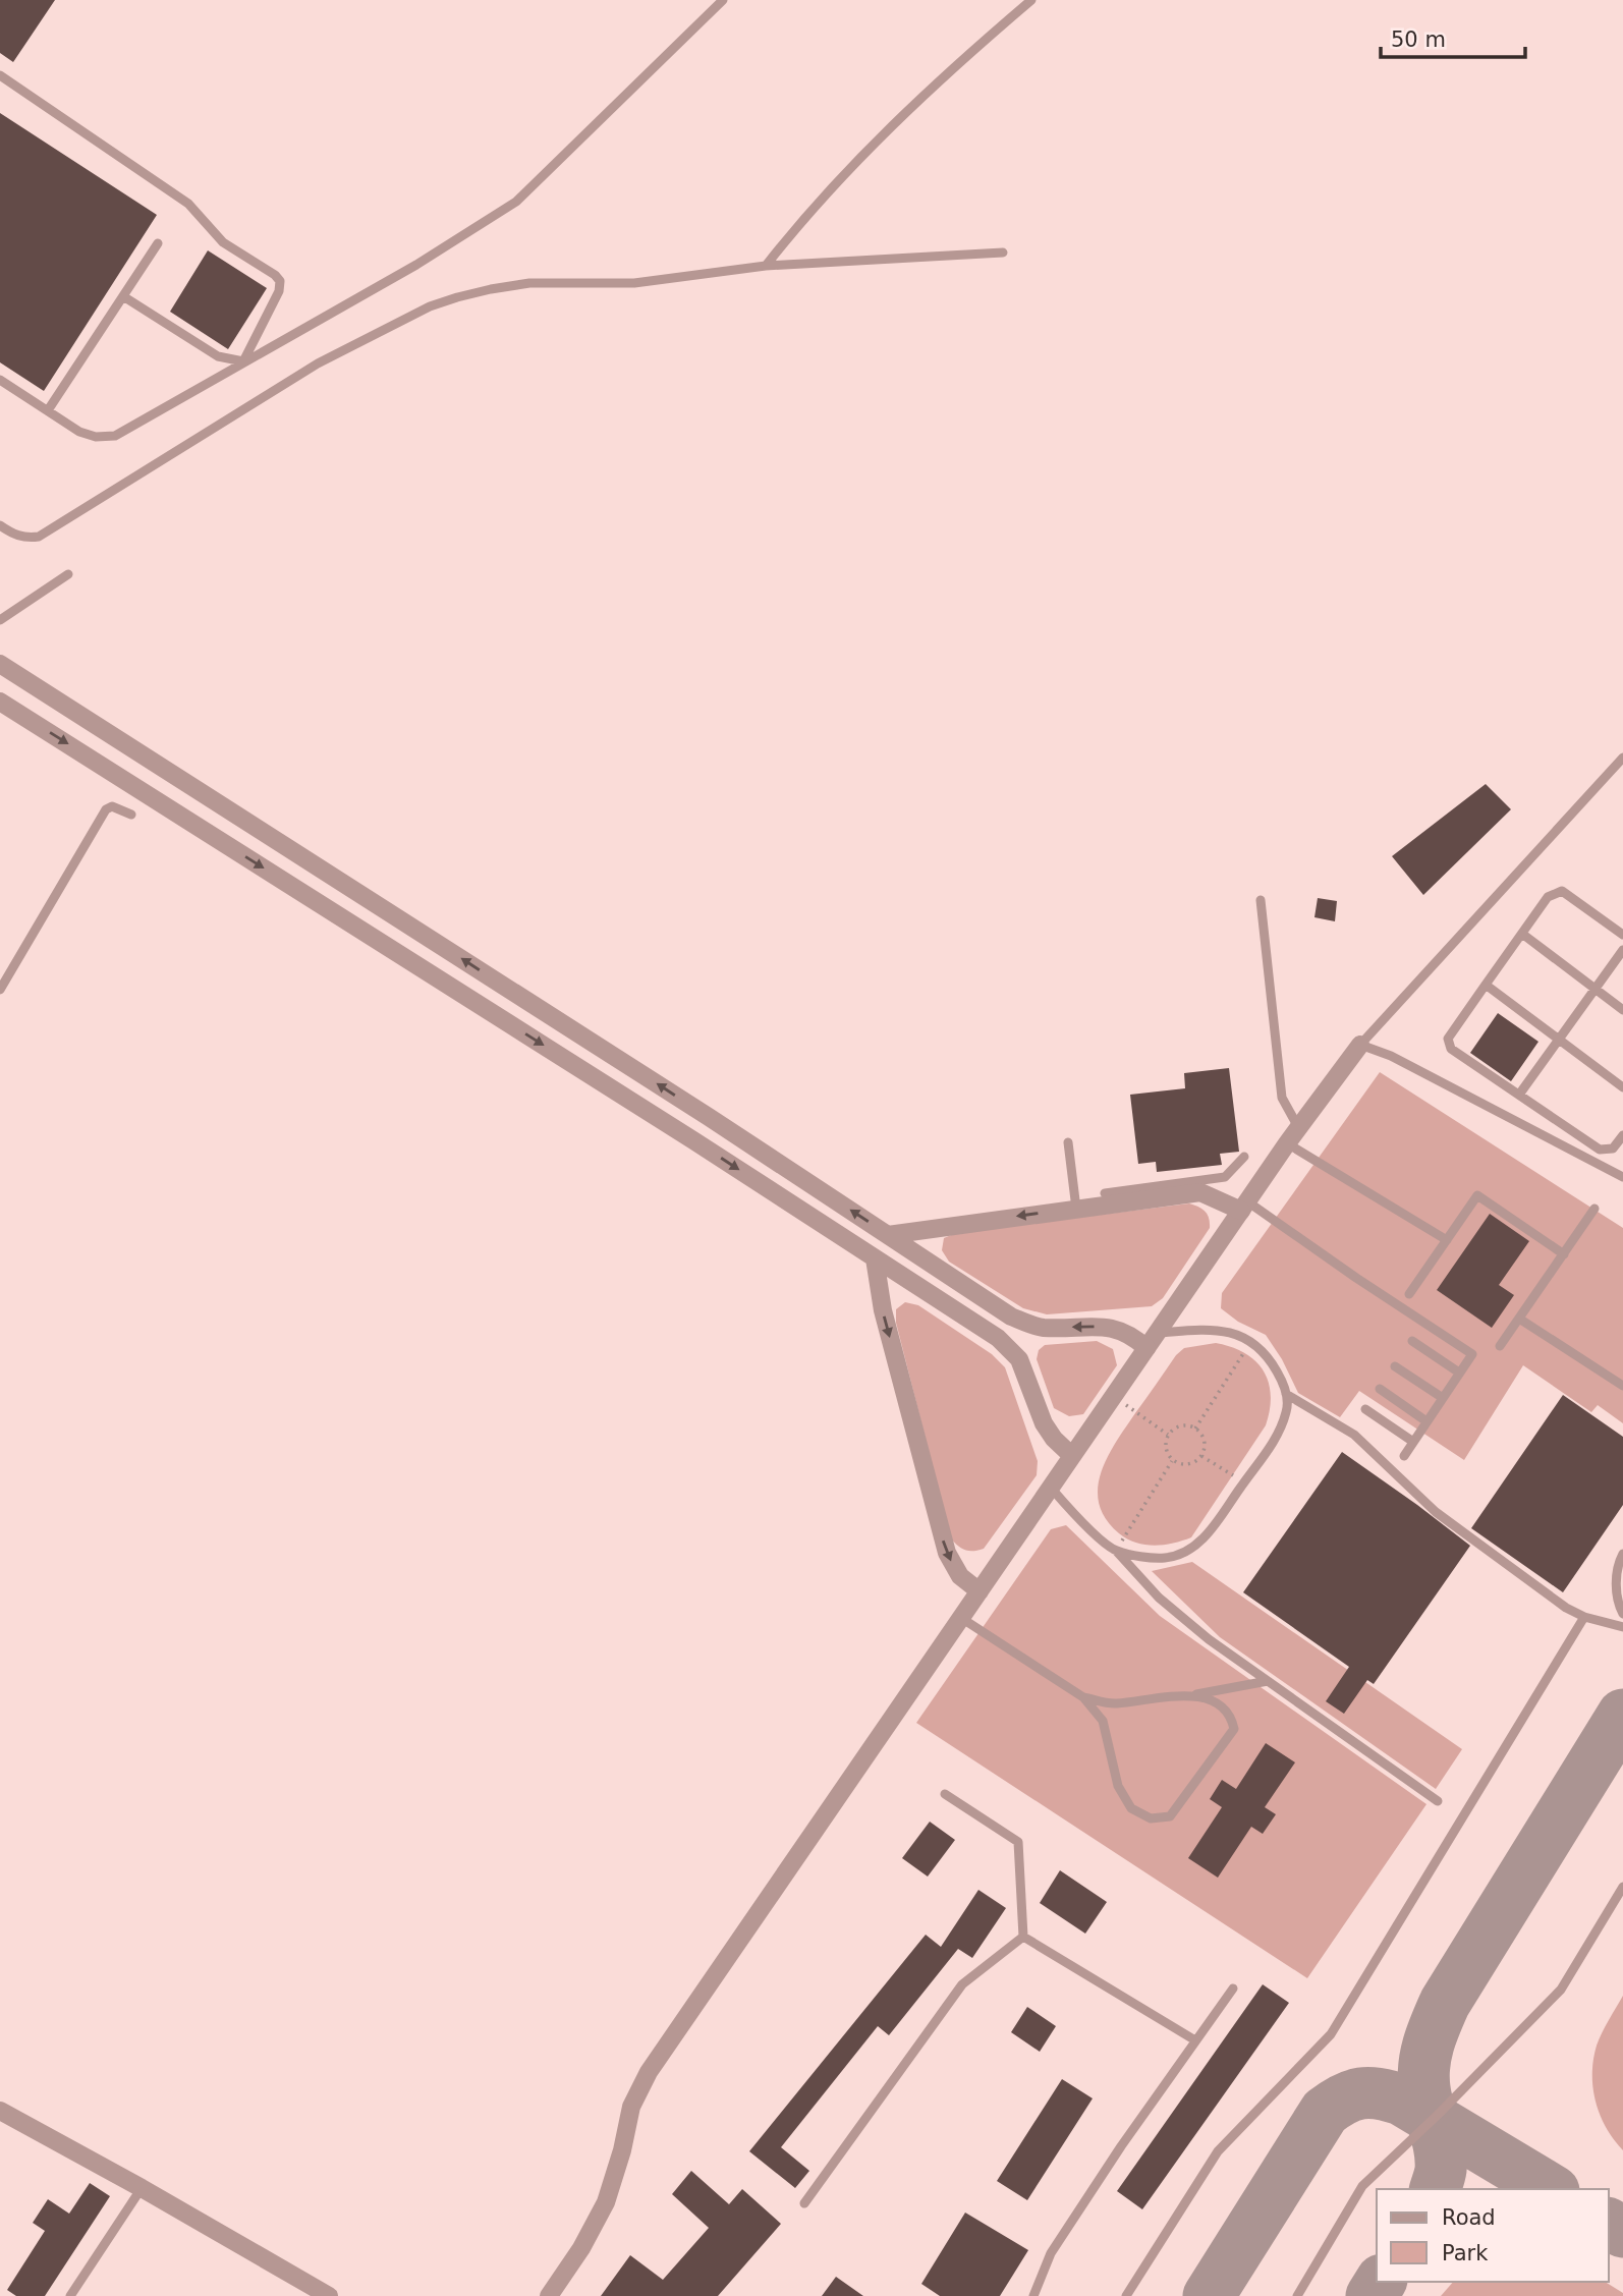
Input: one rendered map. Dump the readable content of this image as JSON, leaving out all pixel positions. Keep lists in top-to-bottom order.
{
  "legend": ["Road", "Park"],
  "scale_bar": "50 m"
}
